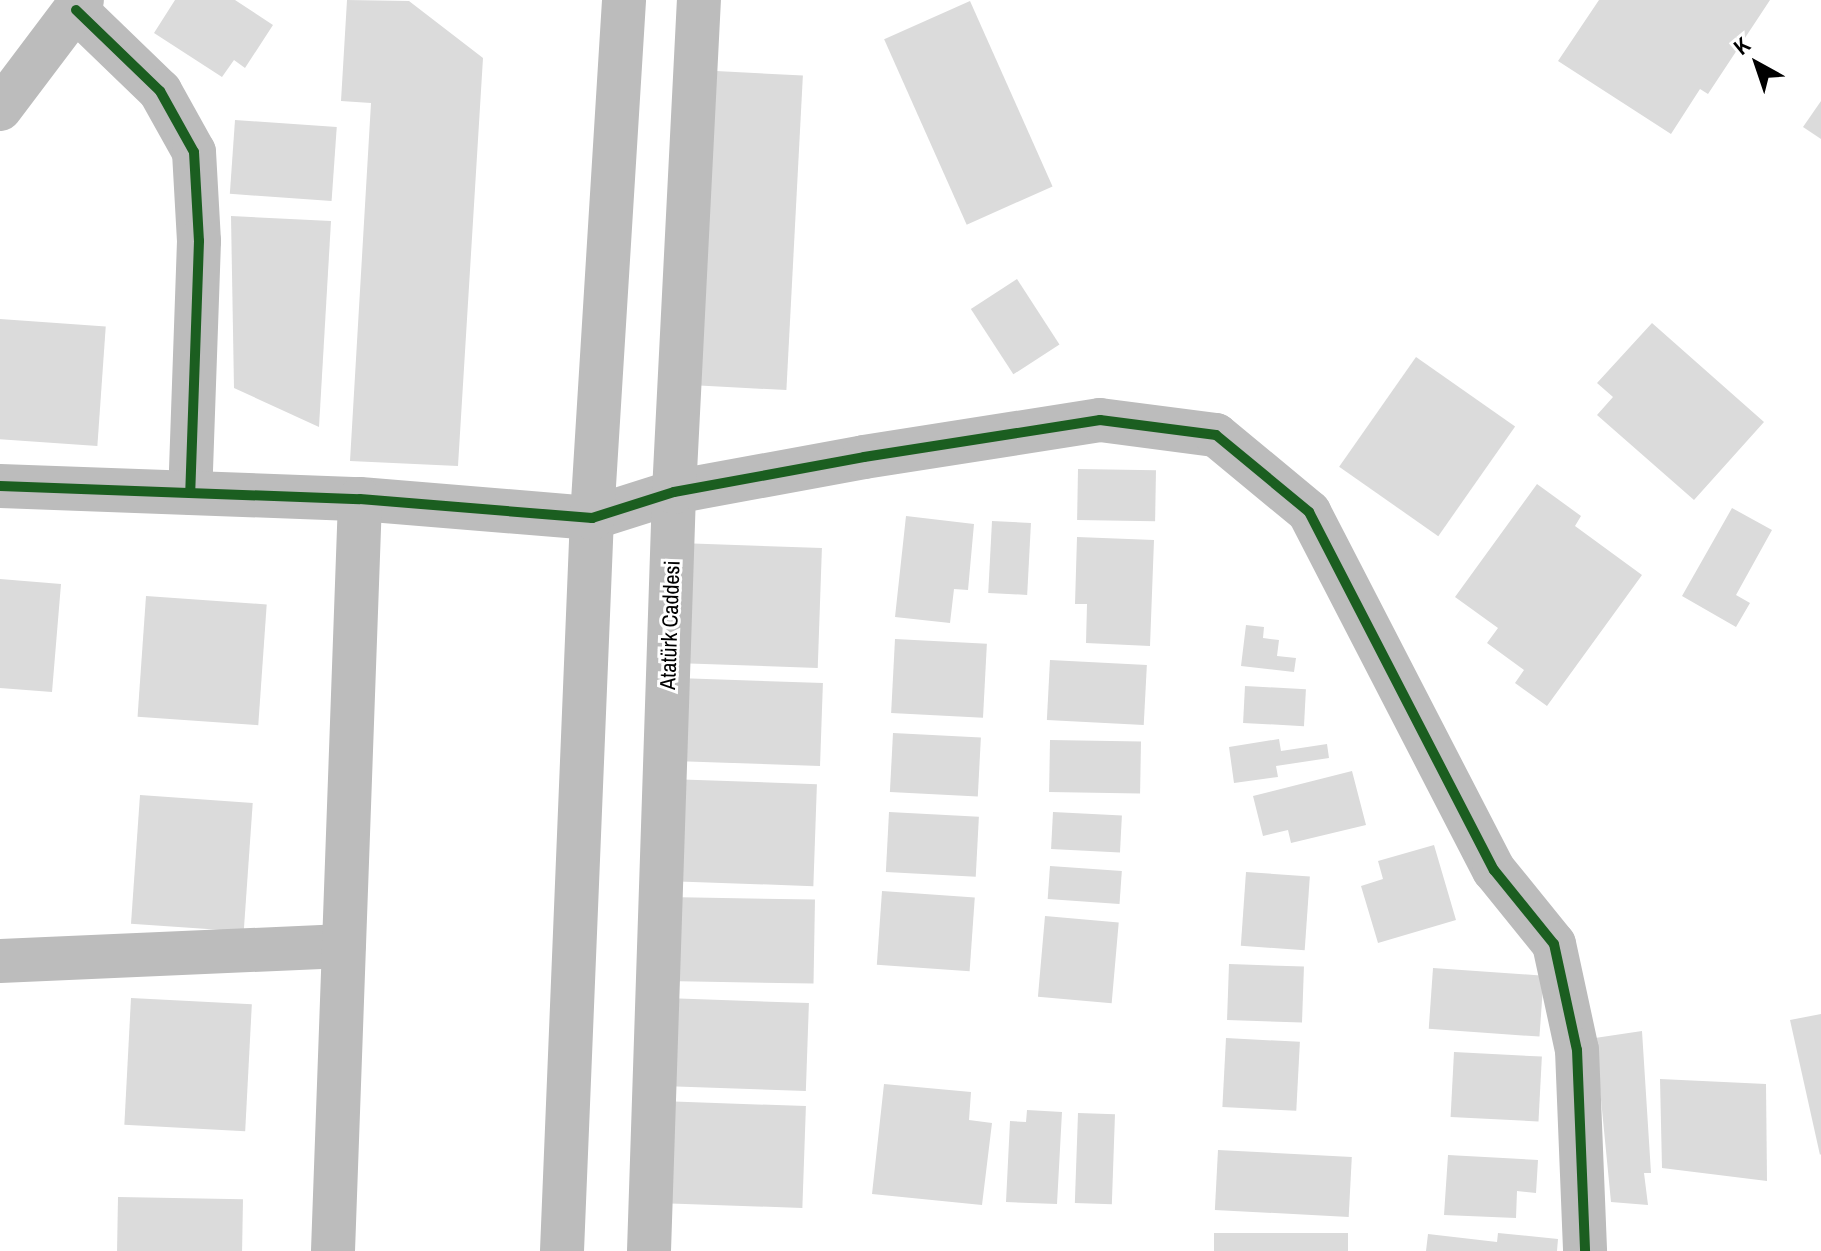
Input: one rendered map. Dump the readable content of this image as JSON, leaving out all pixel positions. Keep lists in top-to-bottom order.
{
  "streets": {
    "street": ["Atatürk Caddesi"]
  },
  "north": "top left"
}
